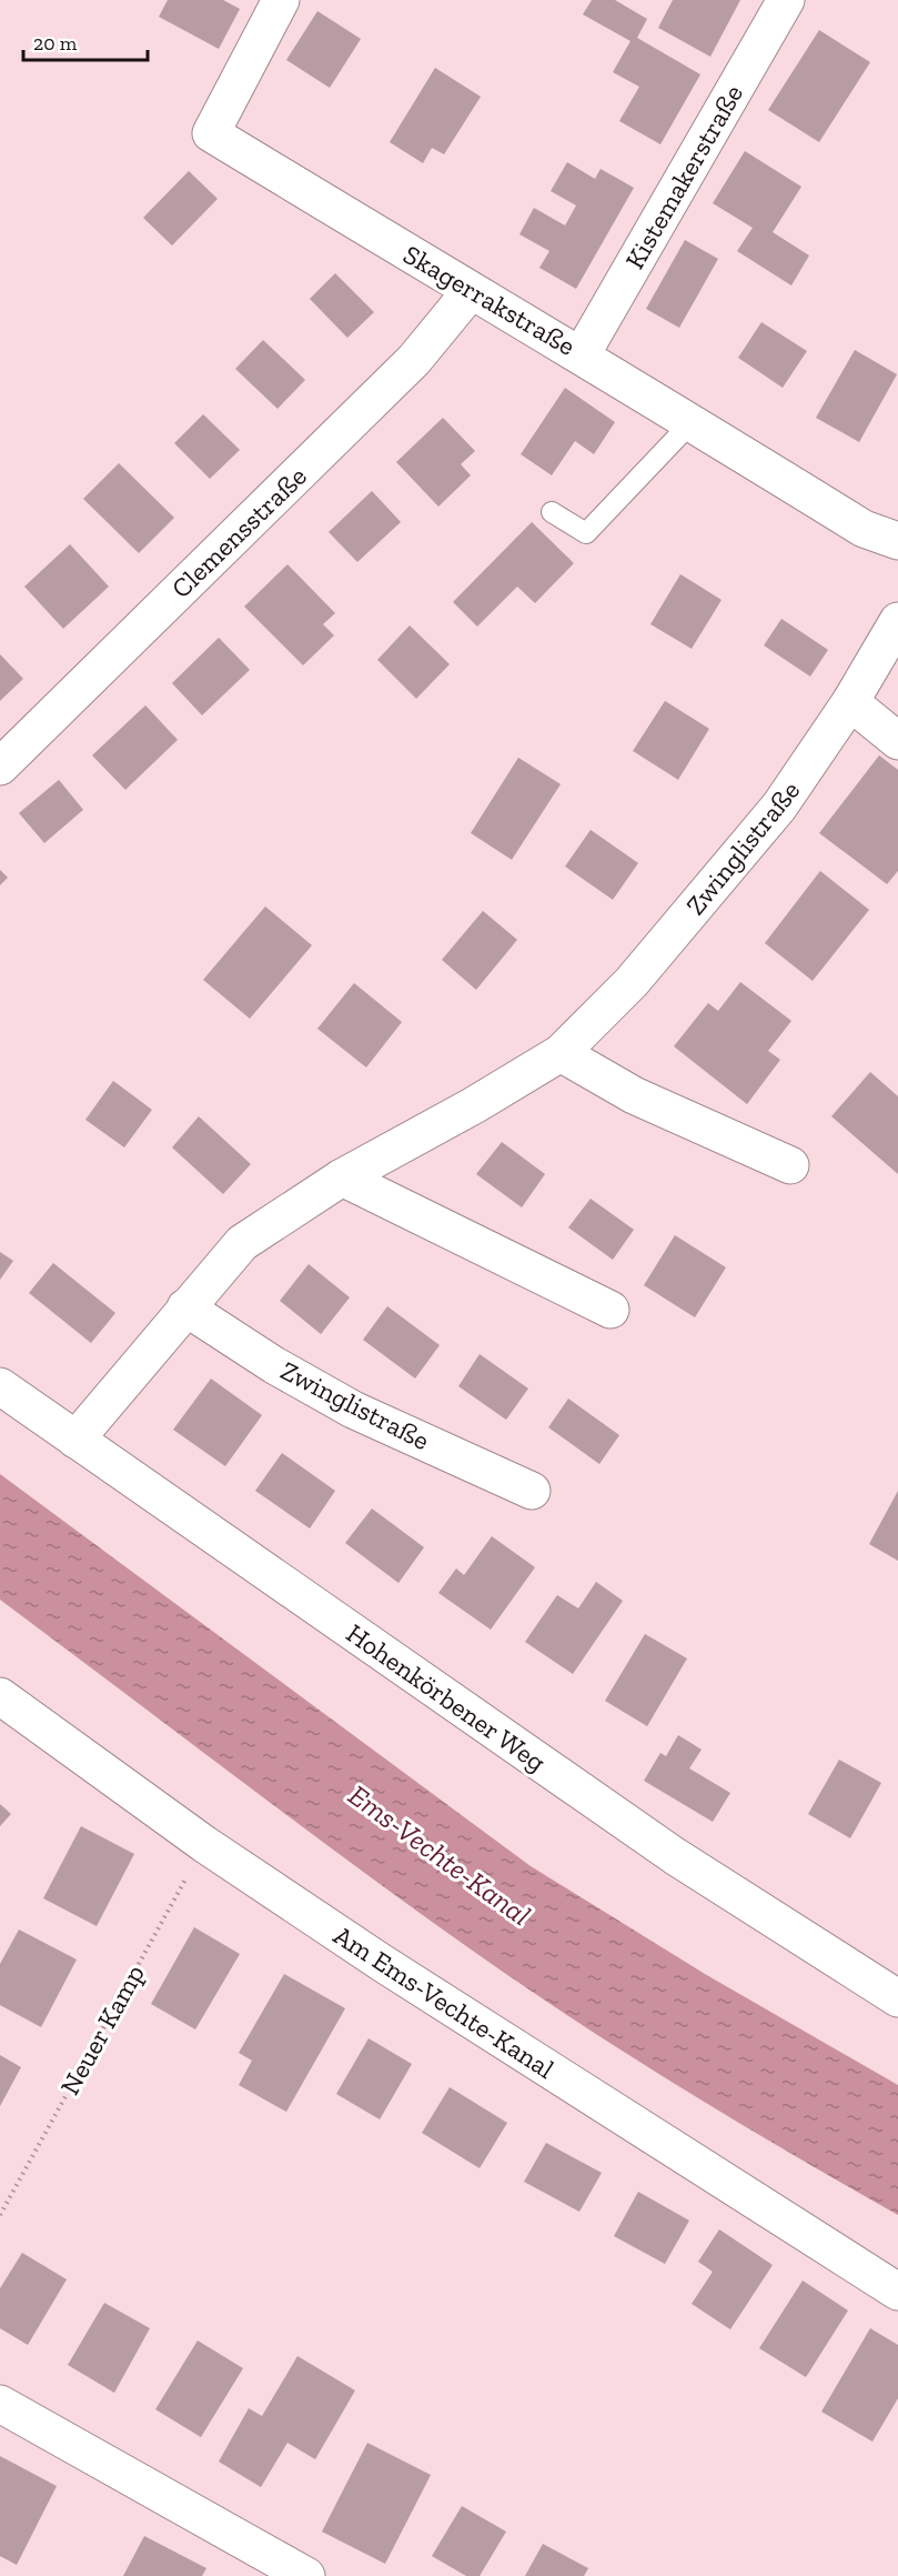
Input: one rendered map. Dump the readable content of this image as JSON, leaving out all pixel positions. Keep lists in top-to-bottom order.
{
  "streets": {
    "street": [
      "Kistemakerstraße",
      "Skagerrakstraße",
      "Clemensstraße",
      "Zwinglistraße",
      "Hohenkörbener Weg",
      "Am Ems-Vechte-Kanal"
    ],
    "path": ["Neuer Kamp"]
  },
  "crossings": [
    ["Kistemakerstraße", "Skagerrakstraße"],
    ["Skagerrakstraße", "Clemensstraße"],
    ["Zwinglistraße", "Hohenkörbener Weg"],
    ["Am Ems-Vechte-Kanal", "Neuer Kamp"]
  ],
  "water": ["Ems-Vechte-Kanal"],
  "scale_bar": "20 m"
}
